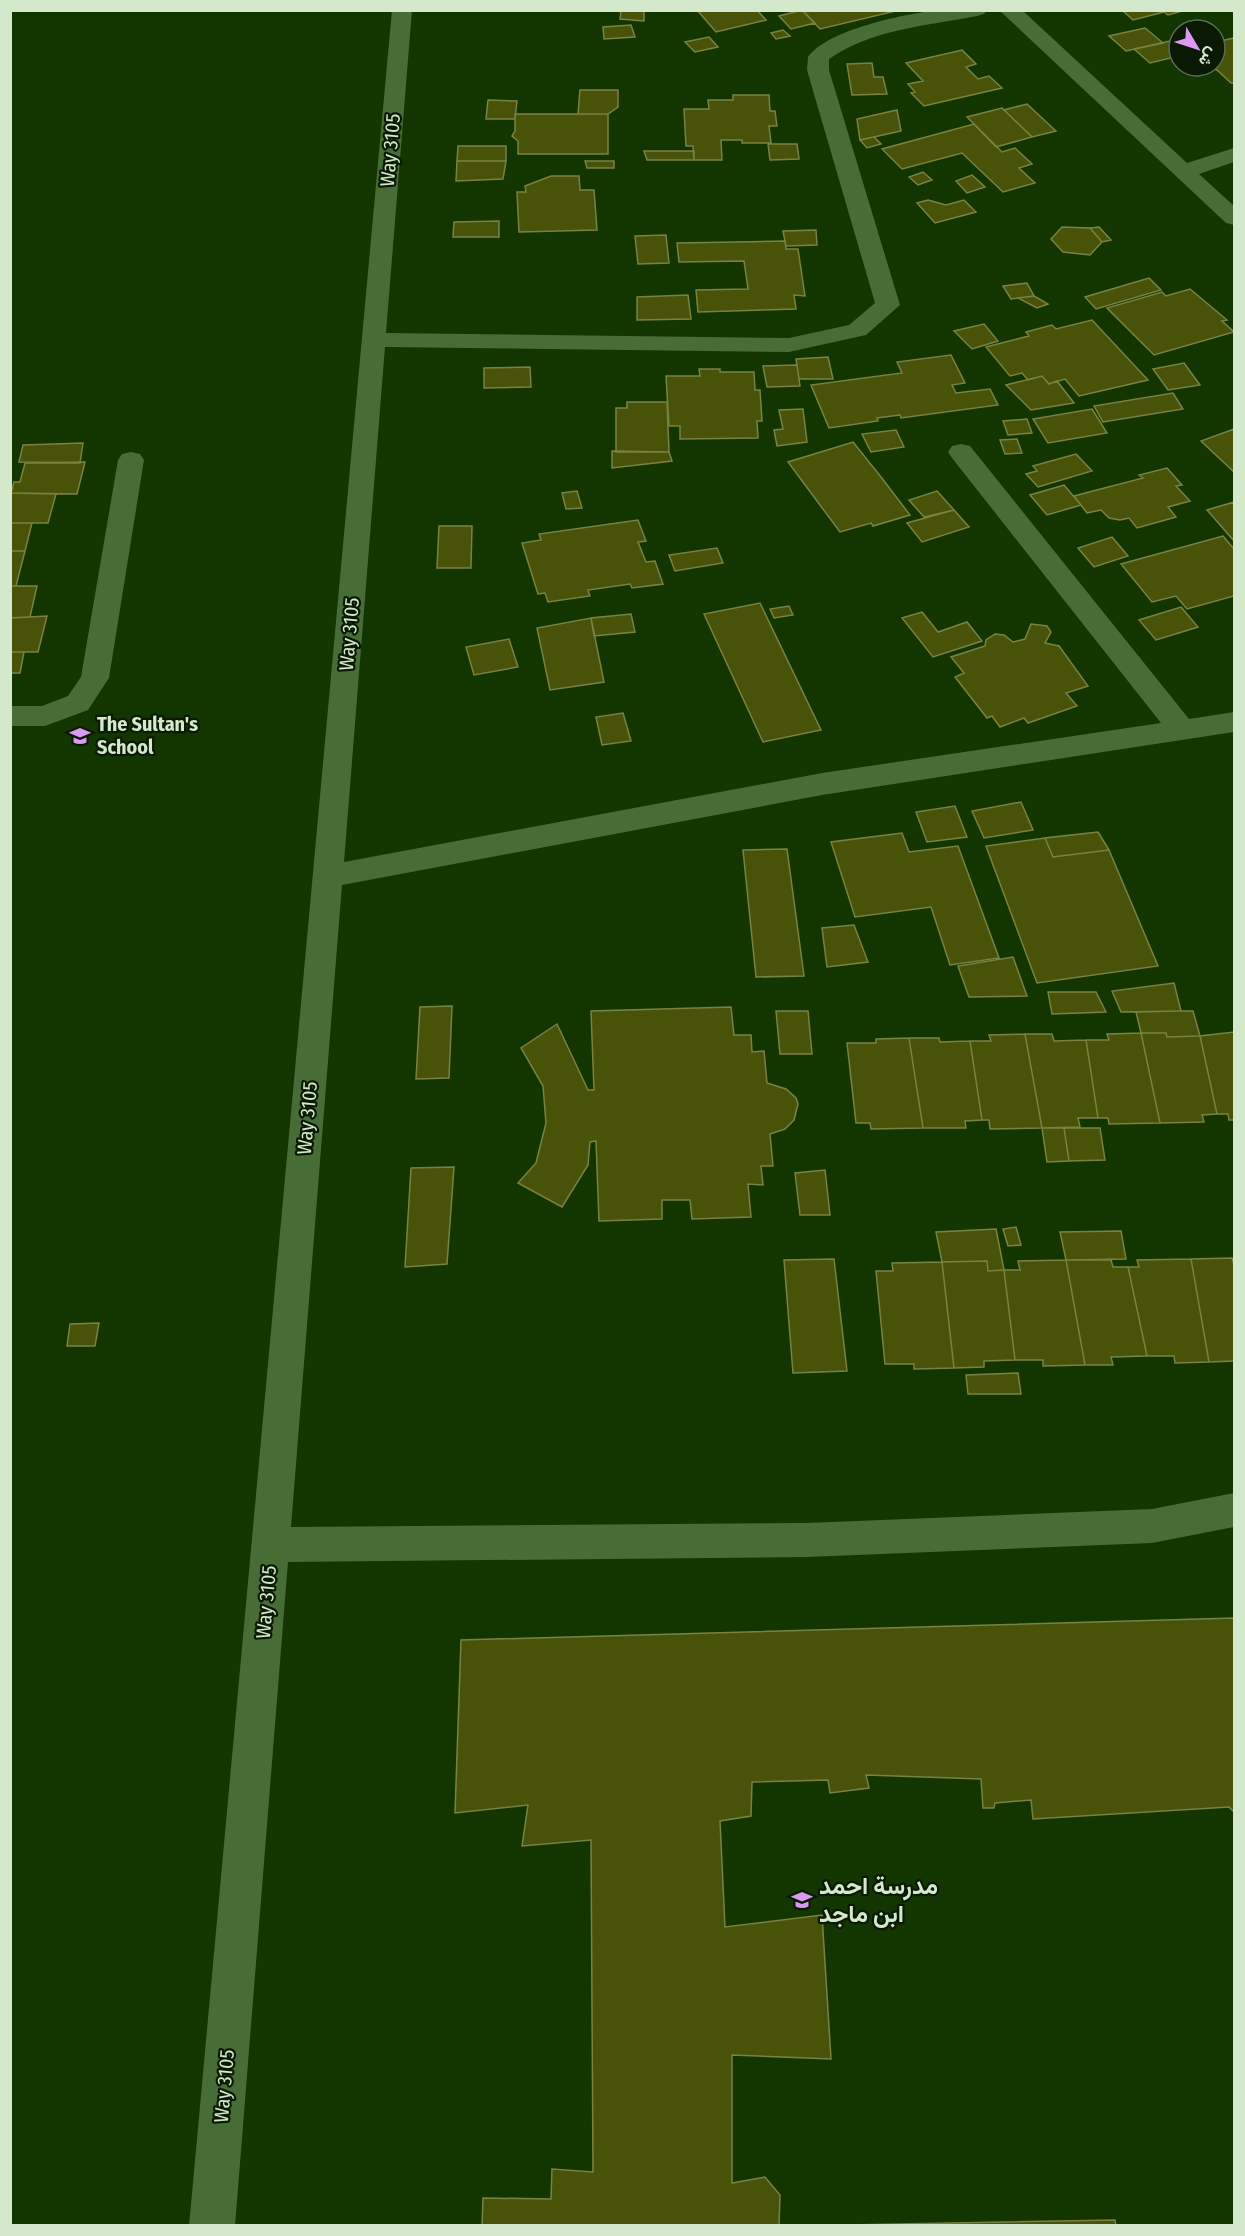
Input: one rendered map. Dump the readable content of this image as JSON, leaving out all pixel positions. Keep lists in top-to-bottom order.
{
  "streets": {
    "street": ["Way 3105"]
  },
  "places": {
    "school or university": ["The Sultan's School", "مدرسة احمد ابن ماجد"]
  },
  "north": "bottom right"
}
